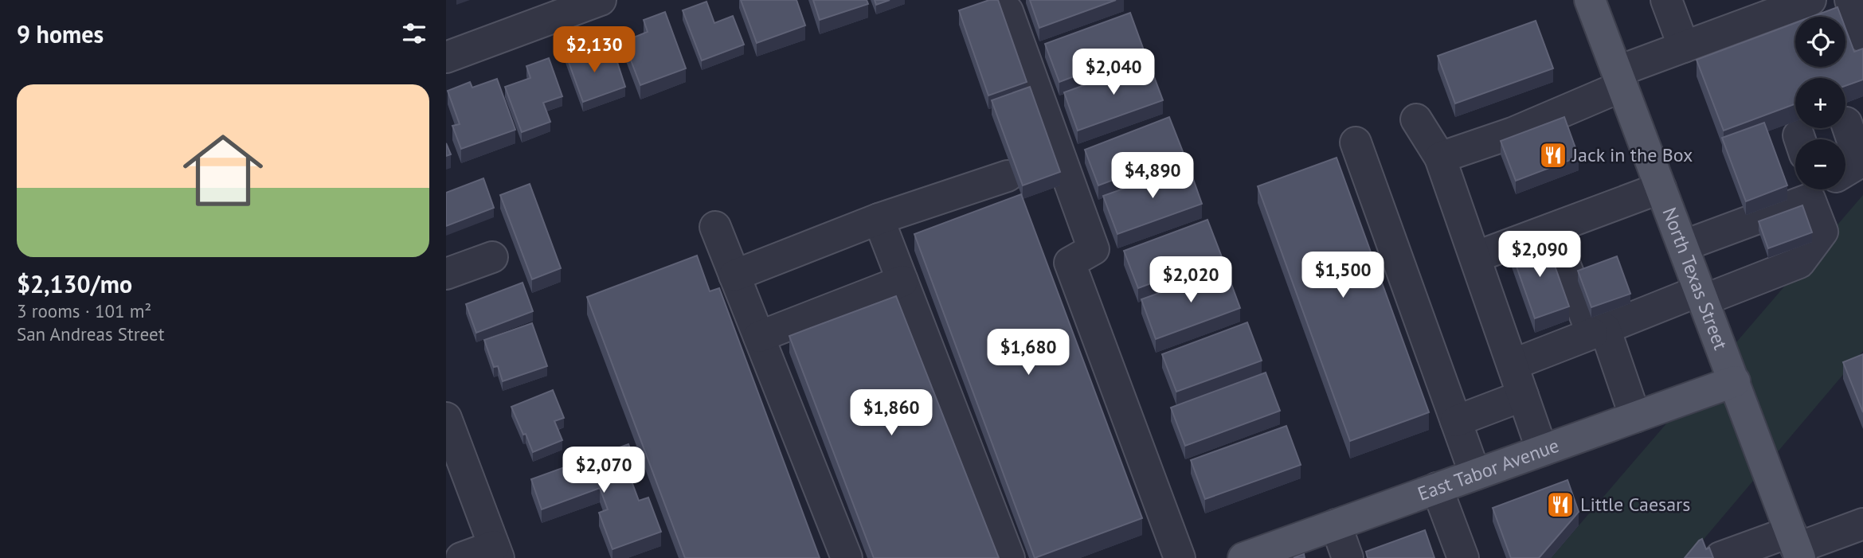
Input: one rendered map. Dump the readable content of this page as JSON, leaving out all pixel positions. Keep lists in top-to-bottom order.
{
  "streets": {
    "main road": ["North Texas Street", "East Tabor Avenue"]
  },
  "crossings": [
    ["North Texas Street", "East Tabor Avenue"]
  ],
  "places": {
    "restaurant": ["Jack in the Box", "Little Caesars"]
  },
  "page": {
    "heading": "9 homes",
    "map_buttons": ["+", "−"],
    "price": [
      "$2,130",
      "$2,040",
      "$4,890",
      "$2,090",
      "$1,500",
      "$2,020",
      "$1,680",
      "$1,860",
      "$2,070"
    ],
    "list": [
      {
        "name": "$2,130/mo",
        "note": "3 rooms · 101 m² · San Andreas Street"
      }
    ]
  }
}
